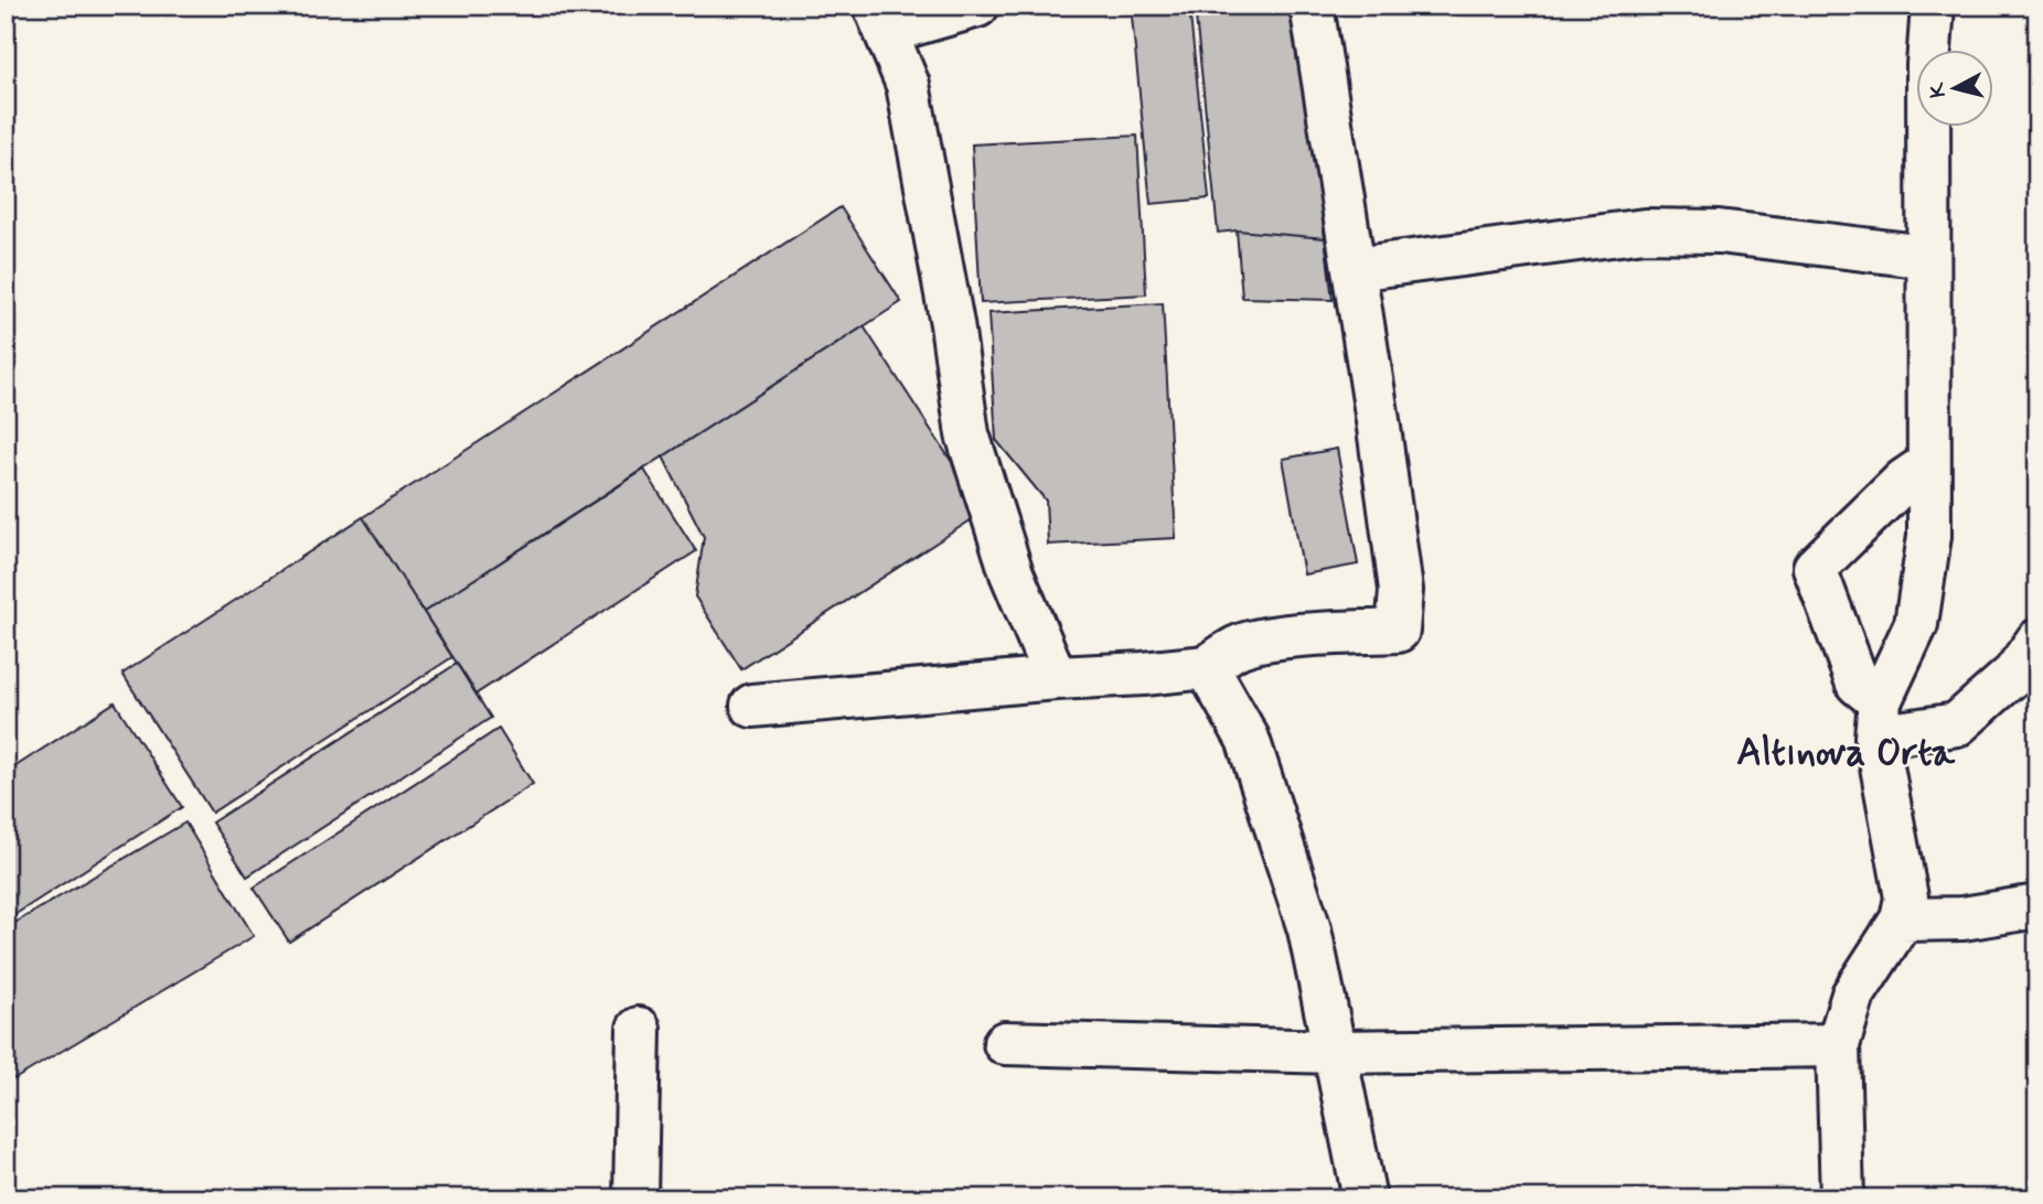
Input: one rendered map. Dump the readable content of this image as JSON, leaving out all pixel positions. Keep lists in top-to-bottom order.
{
  "districts": ["Altınova Orta"],
  "north": "left"
}
